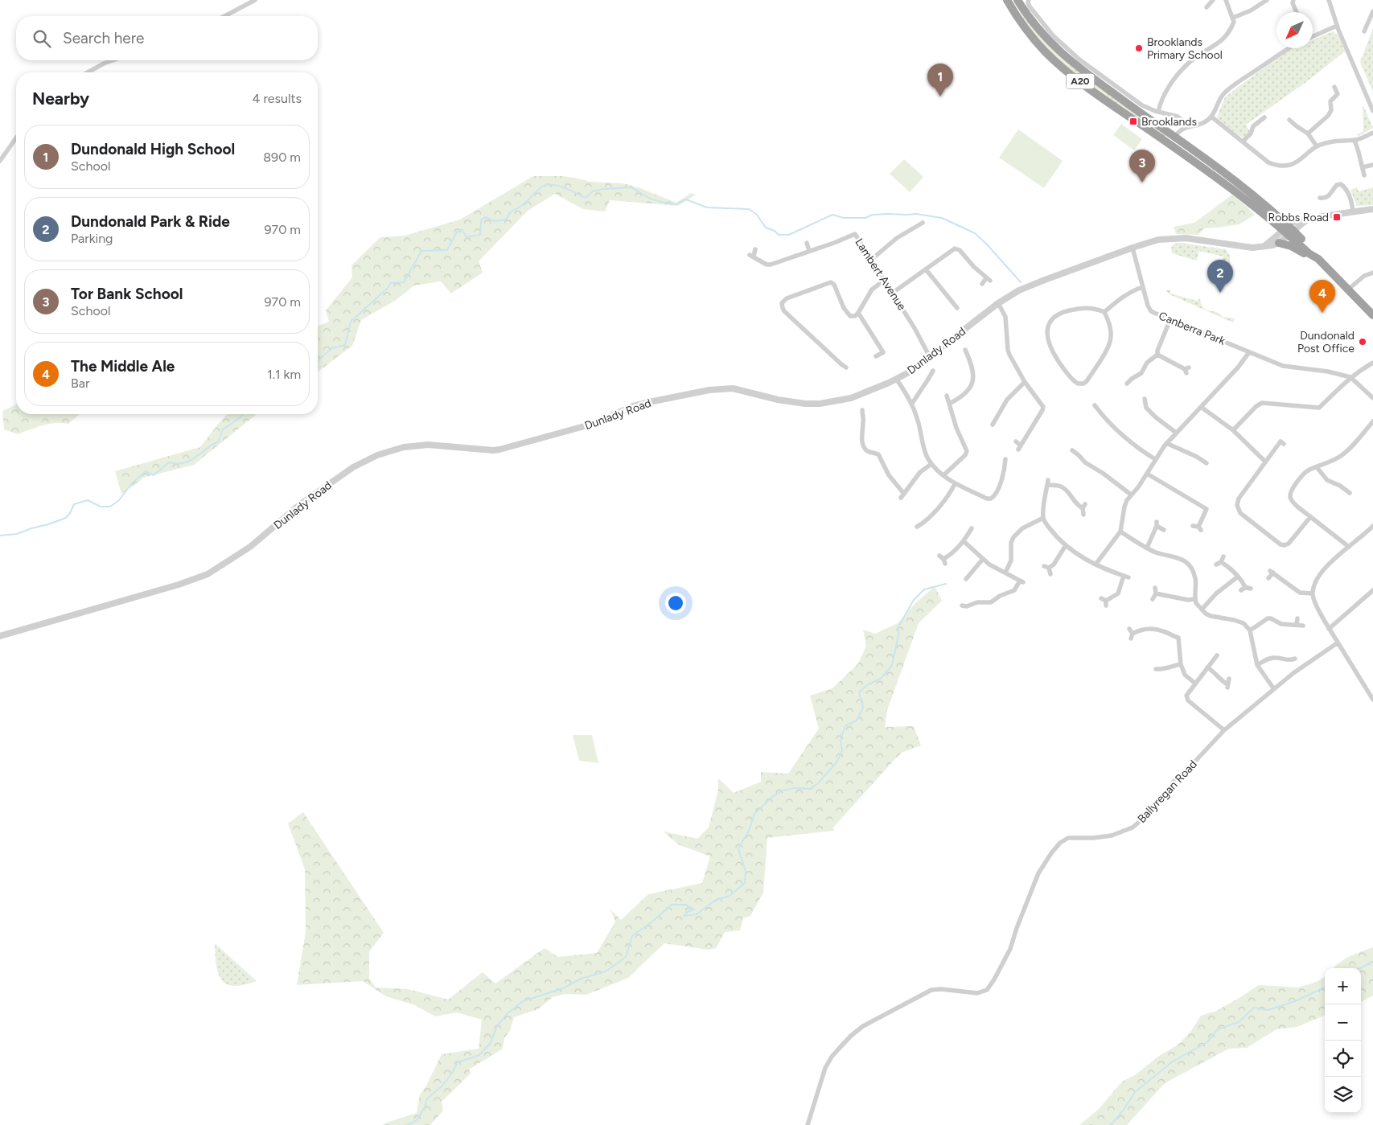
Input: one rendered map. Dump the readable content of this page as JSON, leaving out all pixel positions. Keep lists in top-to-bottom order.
{
  "streets": {
    "highway": ["A20"],
    "street": [
      "Lambert Avenue",
      "Canberra Park",
      "Dunlady Road",
      "Ballyregan Road"
    ]
  },
  "crossings": [
    ["Lambert Avenue", "Dunlady Road"],
    ["Canberra Park", "Dunlady Road"]
  ],
  "places": {
    "other": ["Brooklands Primary School", "Dundonald Post Office"],
    "transit": ["Brooklands", "Robbs Road"]
  },
  "north": "bottom left",
  "page": {
    "search": "Search here",
    "pins": [
      "1",
      "3",
      "2",
      "4"
    ],
    "heading": ["Nearby", "4 results"],
    "list": [
      {
        "mark": "1",
        "name": "Dundonald High School",
        "note": "School",
        "value": "890 m"
      },
      {
        "mark": "2",
        "name": "Dundonald Park & Ride",
        "note": "Parking",
        "value": "970 m"
      },
      {
        "mark": "3",
        "name": "Tor Bank School",
        "note": "School",
        "value": "970 m"
      },
      {
        "mark": "4",
        "name": "The Middle Ale",
        "note": "Bar",
        "value": "1.1 km"
      }
    ],
    "map_buttons": ["+", "−"]
  }
}
